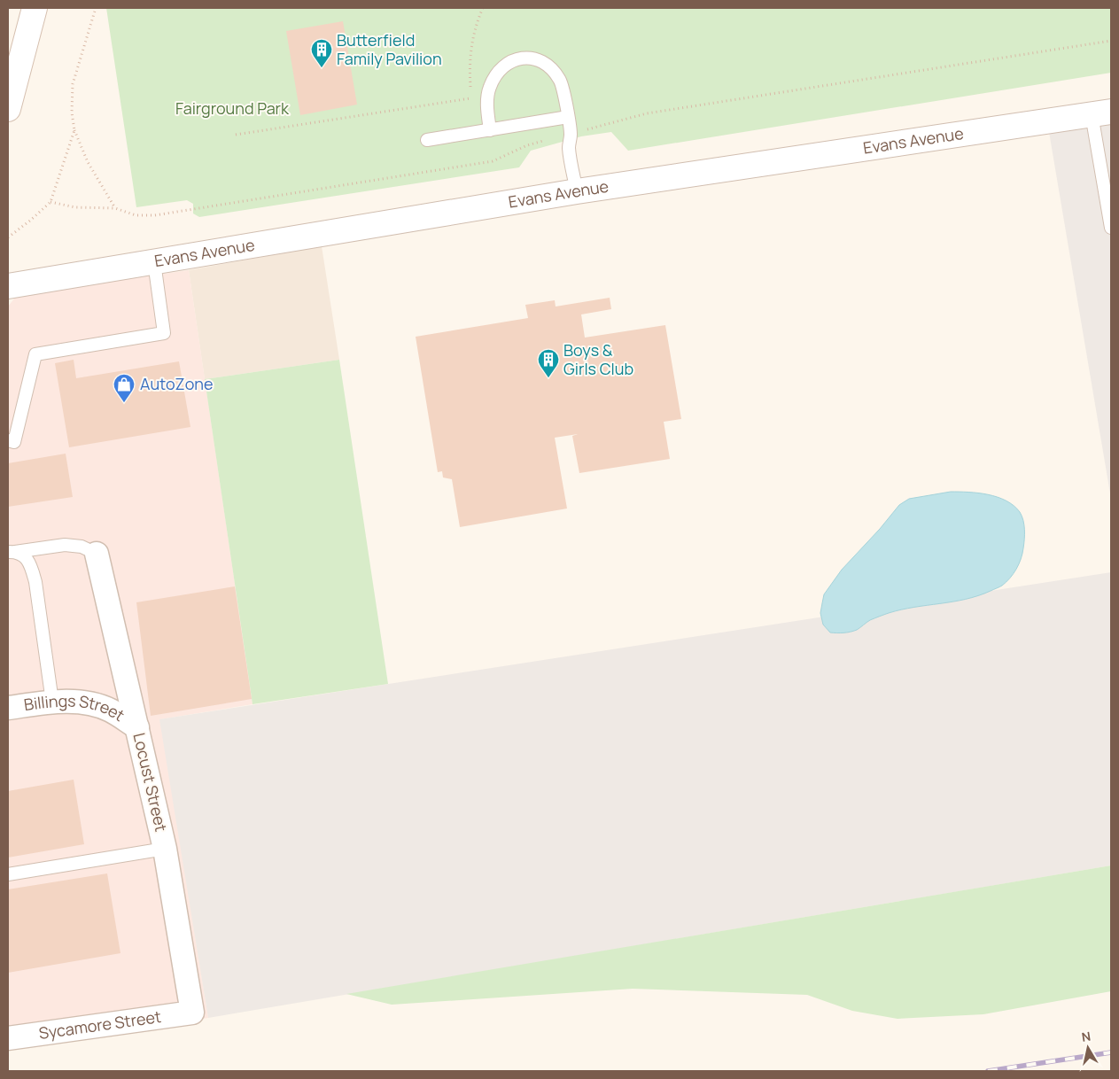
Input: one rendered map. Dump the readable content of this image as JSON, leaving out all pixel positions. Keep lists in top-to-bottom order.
{
  "streets": {
    "street": [
      "Evans Avenue",
      "Billings Street",
      "Locust Street",
      "Sycamore Street"
    ]
  },
  "crossings": [
    ["Billings Street", "Locust Street"],
    ["Locust Street", "Sycamore Street"]
  ],
  "parks": ["Fairground Park"],
  "places": {
    "building": ["Butterfield Family Pavilion", "Boys & Girls Club"],
    "shop": ["AutoZone"]
  },
  "north": "top"
}
